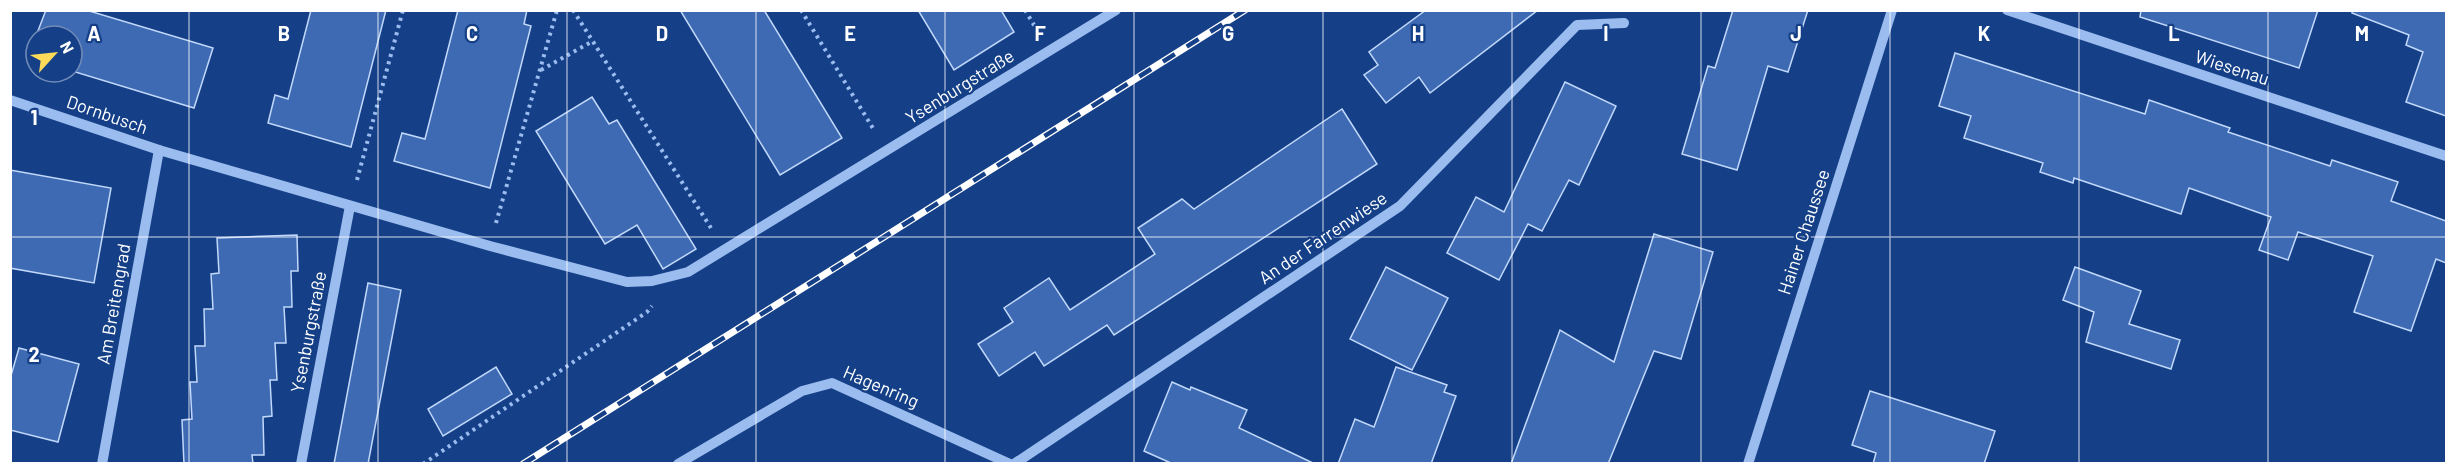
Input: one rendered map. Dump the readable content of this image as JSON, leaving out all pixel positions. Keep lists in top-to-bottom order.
{
  "streets": {
    "street": [
      "Wiesenau",
      "Ysenburgstraße",
      "Dornbusch",
      "Hainer Chaussee",
      "An der Farrenwiese",
      "Am Breitengrad",
      "Hagenring"
    ]
  },
  "crossings": [
    ["Ysenburgstraße", "Dornbusch"],
    ["Ysenburgstraße", "Am Breitengrad"],
    ["Dornbusch", "Am Breitengrad"],
    ["An der Farrenwiese", "Hagenring"]
  ],
  "north": "top right",
  "grid": {
    "columns": [
      "A",
      "B",
      "C",
      "D",
      "E",
      "F",
      "G",
      "H",
      "I",
      "J",
      "K",
      "L",
      "M"
    ],
    "rows": ["1", "2"]
  }
}
